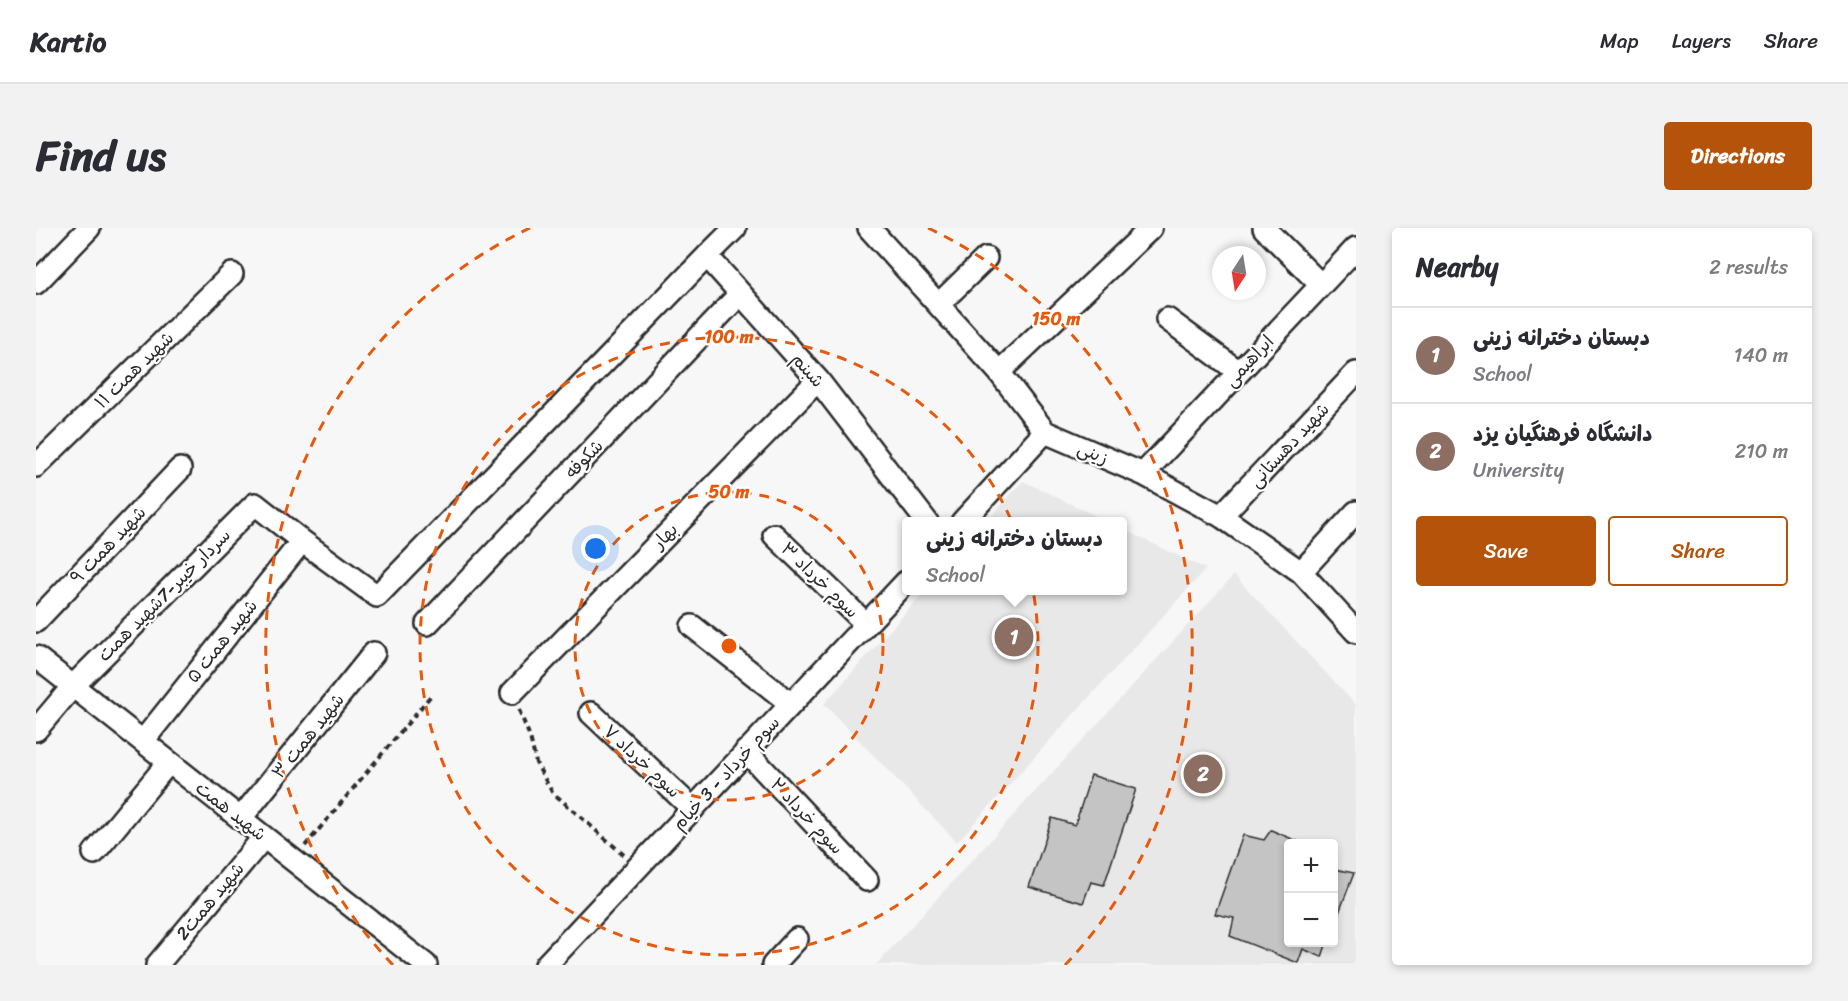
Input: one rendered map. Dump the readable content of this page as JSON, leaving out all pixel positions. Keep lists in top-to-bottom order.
{
  "streets": {
    "street": [
      "ابراهیمی",
      "شهید همت ۱۱",
      "شبنم",
      "شهید دهستانی",
      "زینی",
      "شکوفه",
      "بهار",
      "شهید همت ۹",
      "سوم خرداد ۳",
      "سردار خیبر-7شهید همت",
      "شهید همت ۵",
      "شهید همت ۳",
      "سوم خرداد ۷",
      "سوم خرداد - 3 خیام",
      "شهید همت",
      "سوم خرداد ۲",
      "2شهید همت"
    ]
  },
  "crossings": [
    ["ابراهیمی", "زینی"],
    ["شبنم", "شکوفه"],
    ["شبنم", "بهار"],
    ["شهید دهستانی", "زینی"],
    ["سوم خرداد ۳", "سوم خرداد - 3 خیام"],
    ["سردار خیبر-7شهید همت", "شهید همت ۵"],
    ["سردار خیبر-7شهید همت", "شهید همت"],
    ["شهید همت ۵", "شهید همت"],
    ["شهید همت ۳", "شهید همت"],
    ["سوم خرداد ۷", "سوم خرداد - 3 خیام"],
    ["سوم خرداد - 3 خیام", "سوم خرداد ۲"],
    ["شهید همت", "2شهید همت"]
  ],
  "north": "bottom",
  "page": {
    "header": "Kartio",
    "nav": ["Map", "Layers", "Share"],
    "title": "Find us",
    "buttons": [
      "Directions",
      ["Save", "Share"]
    ],
    "heading": ["Nearby", "2 results"],
    "list": [
      {
        "mark": "1",
        "name": "دبستان دخترانه زینی",
        "note": "School",
        "value": "140 m"
      },
      {
        "mark": "2",
        "name": "دانشگاه فرهنگیان یزد",
        "note": "University",
        "value": "210 m"
      }
    ],
    "popup": ["دبستان دخترانه زینی", "School"],
    "pins": ["1", "2"],
    "map_buttons": ["+", "−"]
  },
  "rings": ["150 m", "100 m", "50 m"]
}
